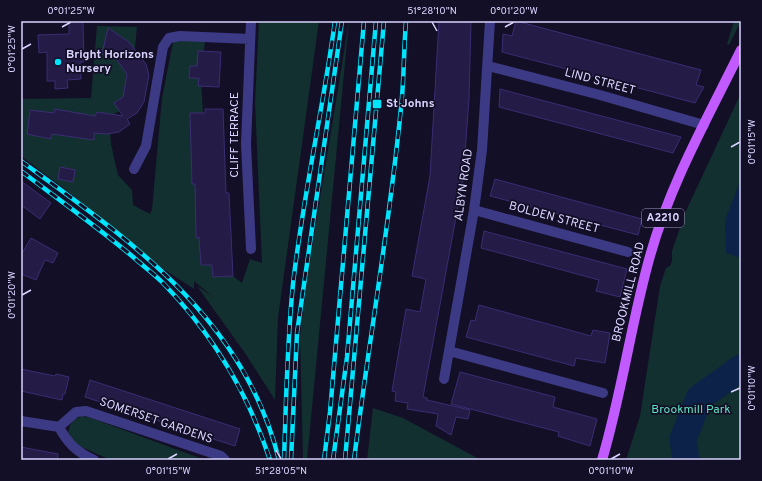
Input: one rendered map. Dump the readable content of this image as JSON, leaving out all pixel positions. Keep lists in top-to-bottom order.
{
  "streets": {
    "main road": ["A2210", "BROOKMILL ROAD"],
    "street": [
      "LIND STREET",
      "CLIFF TERRACE",
      "ALBYN ROAD",
      "BOLDEN STREET",
      "SOMERSET GARDENS"
    ]
  },
  "crossings": [
    ["LIND STREET", "ALBYN ROAD"],
    ["LIND STREET", "BROOKMILL ROAD"],
    ["ALBYN ROAD", "BOLDEN STREET"]
  ],
  "parks": ["Brookmill Park"],
  "places": {
    "other": ["Bright Horizons Nursery"],
    "transit": ["St Johns"]
  },
  "coordinates": [
    "0°01'25\"W",
    "51°28'10\"N",
    "0°01'20\"W",
    "0°01'15\"W",
    "0°01'10\"W",
    "51°28'05\"N"
  ]
}
